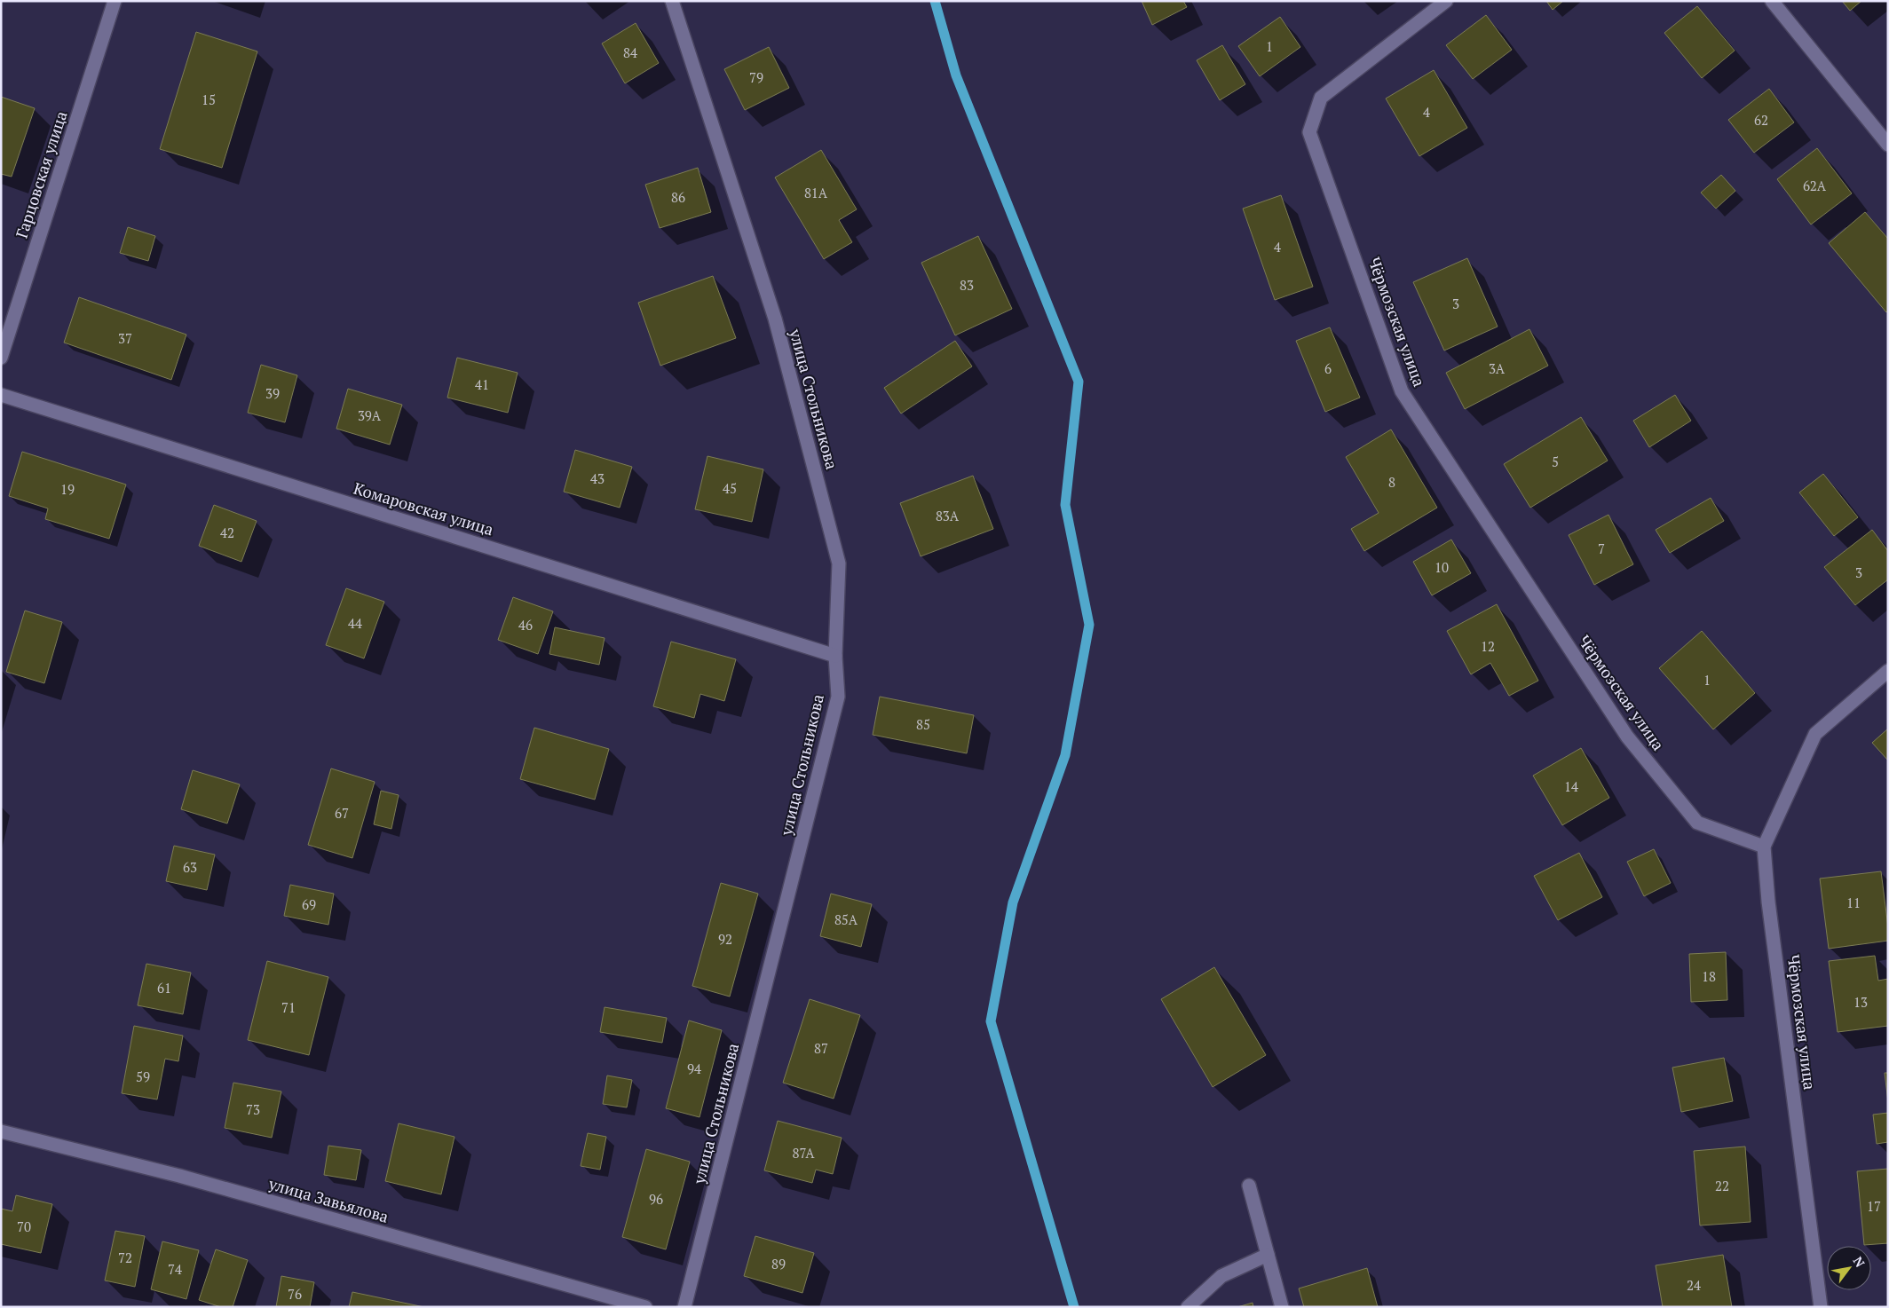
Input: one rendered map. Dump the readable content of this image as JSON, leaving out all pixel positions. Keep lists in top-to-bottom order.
{
  "streets": {
    "street": [
      "Гарцовская улица",
      "Чёрмозская улица",
      "улица Стольникова",
      "Комаровская улица",
      "улица Завьялова"
    ]
  },
  "crossings": [
    ["улица Стольникова", "Комаровская улица"]
  ],
  "house_numbers": [
    "1",
    "84",
    "79",
    "15",
    "4",
    "62",
    "62А",
    "81А",
    "86",
    "4",
    "83",
    "3",
    "37",
    "6",
    "3А",
    "41",
    "39",
    "39А",
    "5",
    "43",
    "8",
    "45",
    "19",
    "83А",
    "42",
    "7",
    "10",
    "3",
    "44",
    "46",
    "12",
    "1",
    "85",
    "14",
    "67",
    "63",
    "11",
    "69",
    "85А",
    "92",
    "18",
    "61",
    "13",
    "71",
    "87",
    "94",
    "59",
    "73",
    "87А",
    "22",
    "96",
    "17",
    "70",
    "72",
    "89",
    "74",
    "24",
    "76"
  ],
  "north": "top right"
}
